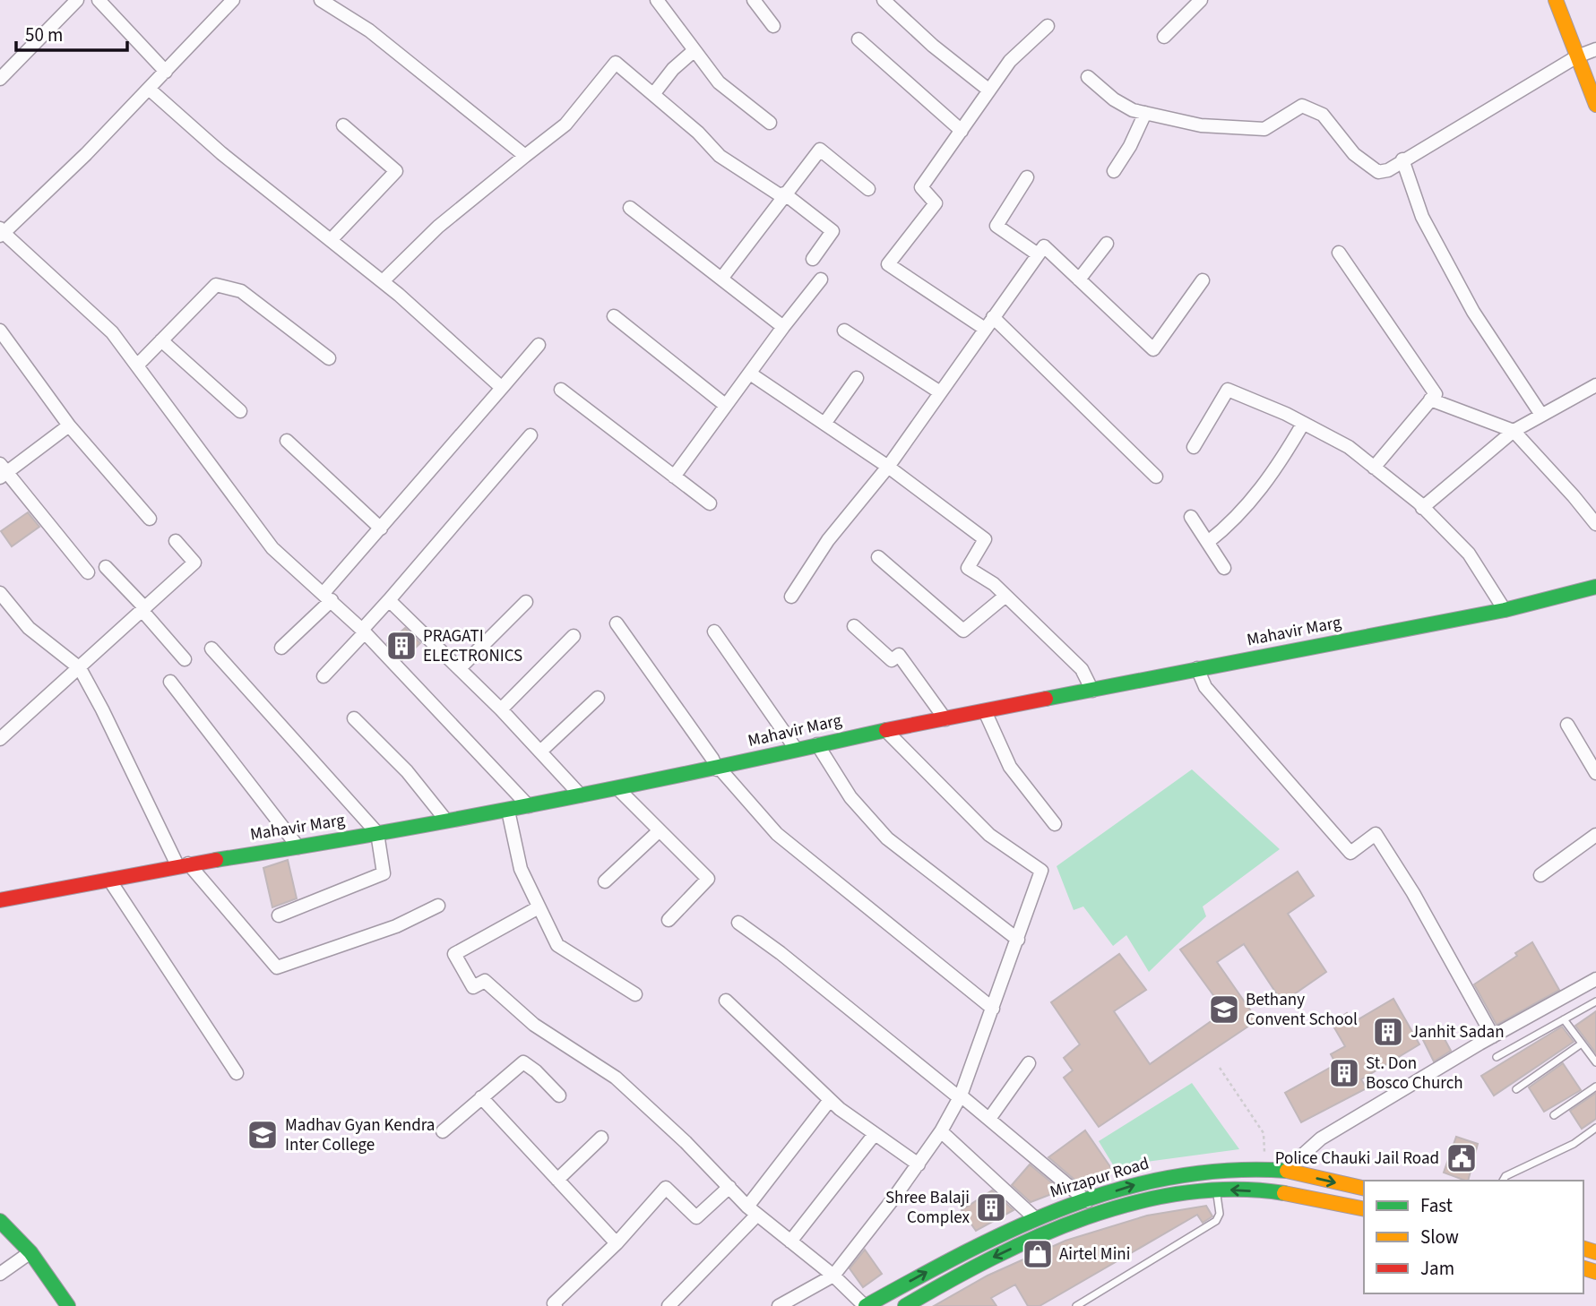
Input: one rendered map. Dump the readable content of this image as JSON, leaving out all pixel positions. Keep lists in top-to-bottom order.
{
  "streets": {
    "main road": ["Mahavir Marg", "Mirzapur Road"]
  },
  "places": {
    "building": [
      "PRAGATI ELECTRONICS",
      "Janhit Sadan",
      "St. Don Bosco Church",
      "Shree Balaji Complex"
    ],
    "school or university": ["Bethany Convent School", "Madhav Gyan Kendra Inter College"],
    "public building": ["Police Chauki Jail Road"],
    "shop": ["Airtel Mini"]
  },
  "legend": ["Fast", "Slow", "Jam"],
  "scale_bar": "50 m"
}
